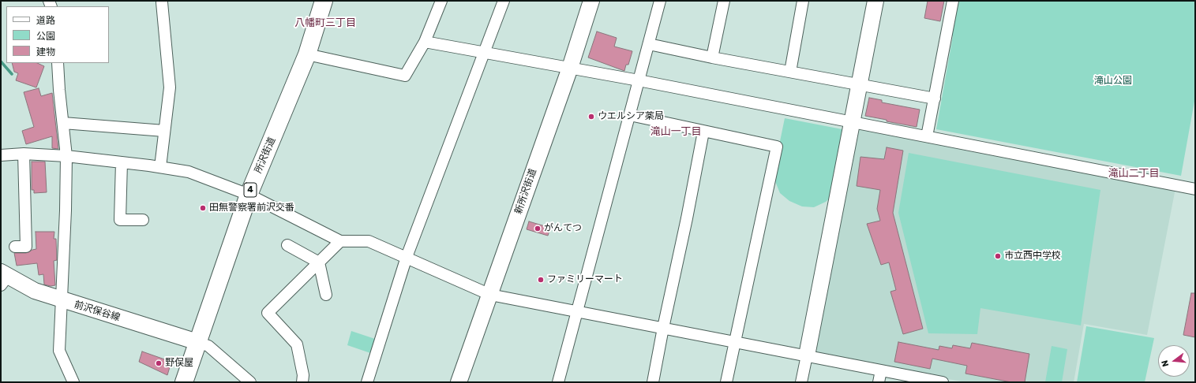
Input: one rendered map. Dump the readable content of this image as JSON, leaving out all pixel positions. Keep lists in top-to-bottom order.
{
  "streets": {
    "main road": ["所沢街道", "4"],
    "street": ["新所沢街道", "前沢保谷線"]
  },
  "crossings": [
    ["所沢街道", "前沢保谷線"]
  ],
  "districts": ["八幡町三丁目", "滝山一丁目", "滝山二丁目"],
  "parks": ["滝山公園"],
  "places": [
    "ウエルシア薬局",
    "田無警察署前沢交番",
    "がんてつ",
    "市立西中学校",
    "ファミリーマート",
    "野俣屋"
  ],
  "legend": ["道路", "公園", "建物"],
  "north": "left"
}
